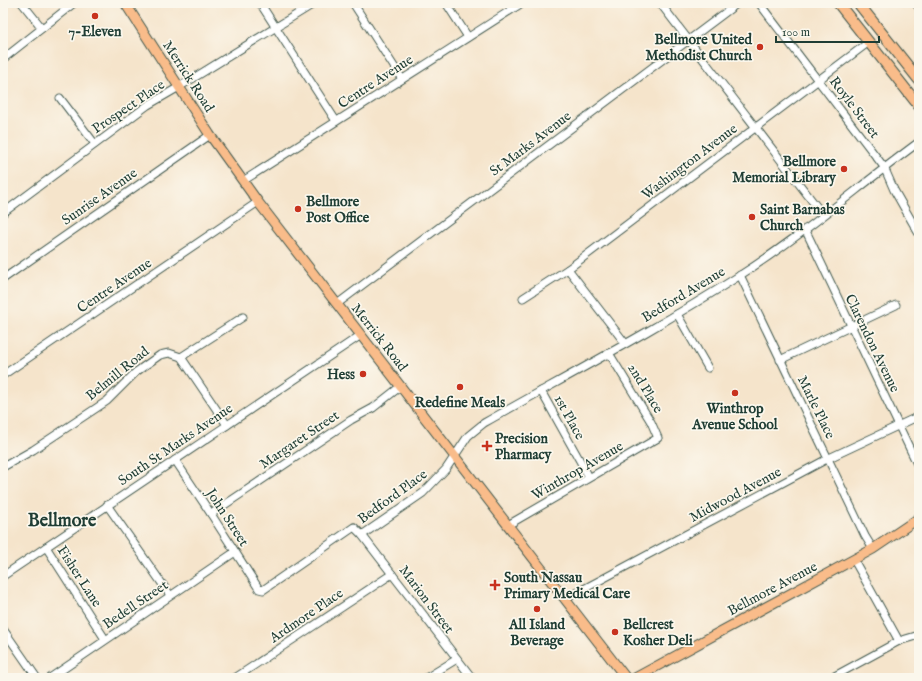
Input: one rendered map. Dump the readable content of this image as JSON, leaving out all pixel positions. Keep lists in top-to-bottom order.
{
  "streets": {
    "main road": ["Merrick Road", "Bellmore Avenue"],
    "street": [
      "Centre Avenue",
      "Prospect Place",
      "Royle Street",
      "St Marks Avenue",
      "Washington Avenue",
      "Sunrise Avenue",
      "Bedford Avenue",
      "Clarendon Avenue",
      "Belmill Road",
      "2nd Place",
      "Marle Place",
      "1st Place",
      "Margaret Street",
      "South St Marks Avenue",
      "Winthrop Avenue",
      "Midwood Avenue",
      "Bedford Place",
      "John Street",
      "Fisher Lane",
      "Marion Street",
      "Bedell Street",
      "Ardmore Place"
    ]
  },
  "crossings": [
    ["Merrick Road", "Centre Avenue"],
    ["Merrick Road", "Prospect Place"],
    ["Merrick Road", "St Marks Avenue"],
    ["Merrick Road", "Sunrise Avenue"],
    ["Merrick Road", "Bedford Avenue"],
    ["Merrick Road", "Margaret Street"],
    ["Merrick Road", "South St Marks Avenue"],
    ["Merrick Road", "Winthrop Avenue"],
    ["Merrick Road", "Midwood Avenue"],
    ["Merrick Road", "Bedford Place"],
    ["Royle Street", "Washington Avenue"],
    ["Royle Street", "Bedford Avenue"],
    ["Bedford Avenue", "Clarendon Avenue"],
    ["Bedford Avenue", "2nd Place"],
    ["Bedford Avenue", "Marle Place"],
    ["Bedford Avenue", "1st Place"],
    ["Bedford Avenue", "Bedford Place"],
    ["Clarendon Avenue", "Midwood Avenue"],
    ["2nd Place", "Winthrop Avenue"],
    ["Marle Place", "Midwood Avenue"],
    ["Marle Place", "Bellmore Avenue"],
    ["1st Place", "Winthrop Avenue"],
    ["Margaret Street", "John Street"],
    ["South St Marks Avenue", "John Street"],
    ["South St Marks Avenue", "Fisher Lane"],
    ["Bedford Place", "John Street"],
    ["Bedford Place", "Marion Street"],
    ["John Street", "Bedell Street"],
    ["Fisher Lane", "Bedell Street"],
    ["Marion Street", "Ardmore Place"]
  ],
  "districts": ["Bellmore"],
  "places": {
    "other": [
      "7-Eleven",
      "Bellmore United Methodist Church",
      "Bellmore Memorial Library",
      "Bellmore Post Office",
      "Saint Barnabas Church",
      "Hess",
      "Redefine Meals",
      "Winthrop Avenue School",
      "All Island Beverage",
      "Bellcrest Kosher Deli"
    ],
    "health": ["Precision Pharmacy", "South Nassau Primary Medical Care"]
  },
  "scale_bar": "100 m"
}
